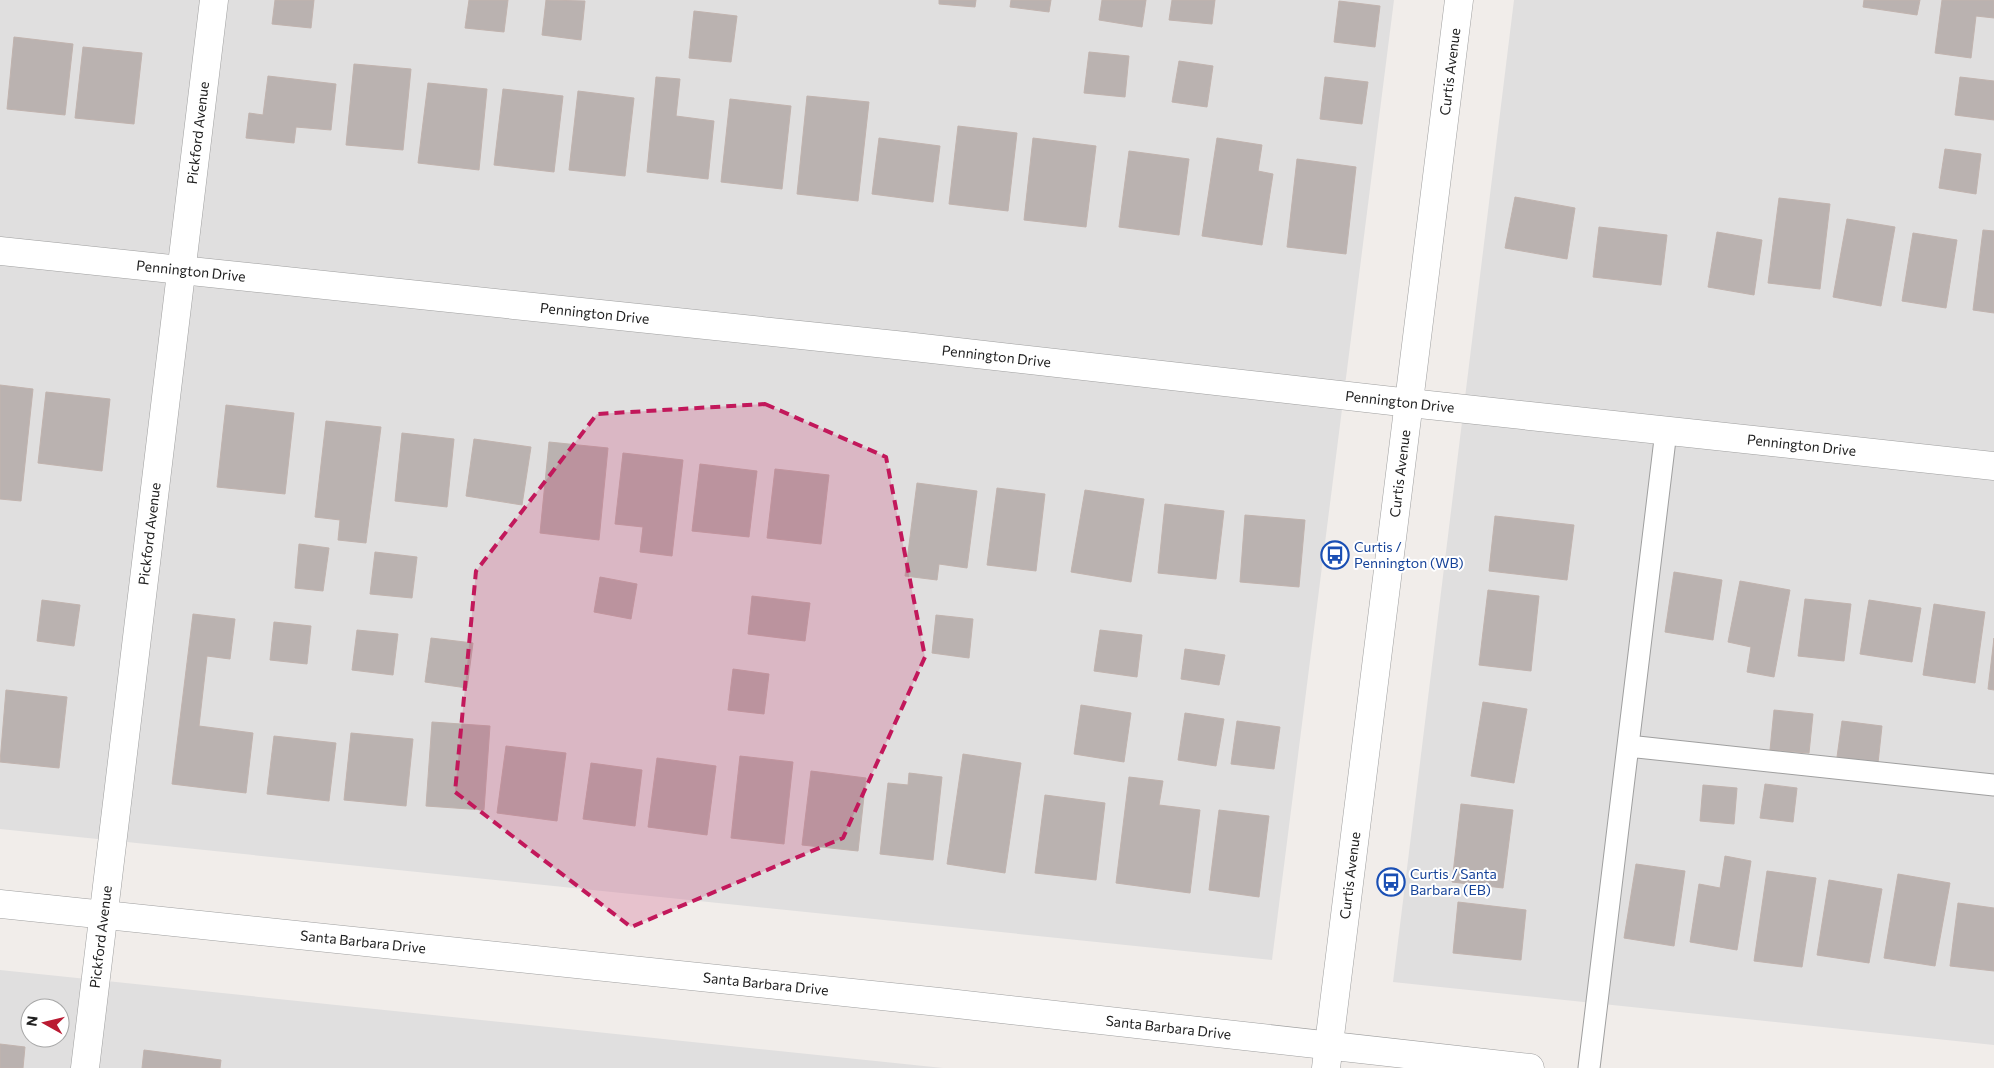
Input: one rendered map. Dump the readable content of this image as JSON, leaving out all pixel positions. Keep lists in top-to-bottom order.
{
  "streets": {
    "street": [
      "Curtis Avenue",
      "Pickford Avenue",
      "Pennington Drive",
      "Santa Barbara Drive"
    ]
  },
  "crossings": [
    ["Curtis Avenue", "Pennington Drive"],
    ["Curtis Avenue", "Santa Barbara Drive"],
    ["Pickford Avenue", "Pennington Drive"],
    ["Pickford Avenue", "Santa Barbara Drive"]
  ],
  "places": {
    "bus stop": ["Curtis / Pennington (WB)", "Curtis / Santa Barbara (EB)"]
  },
  "north": "left"
}
